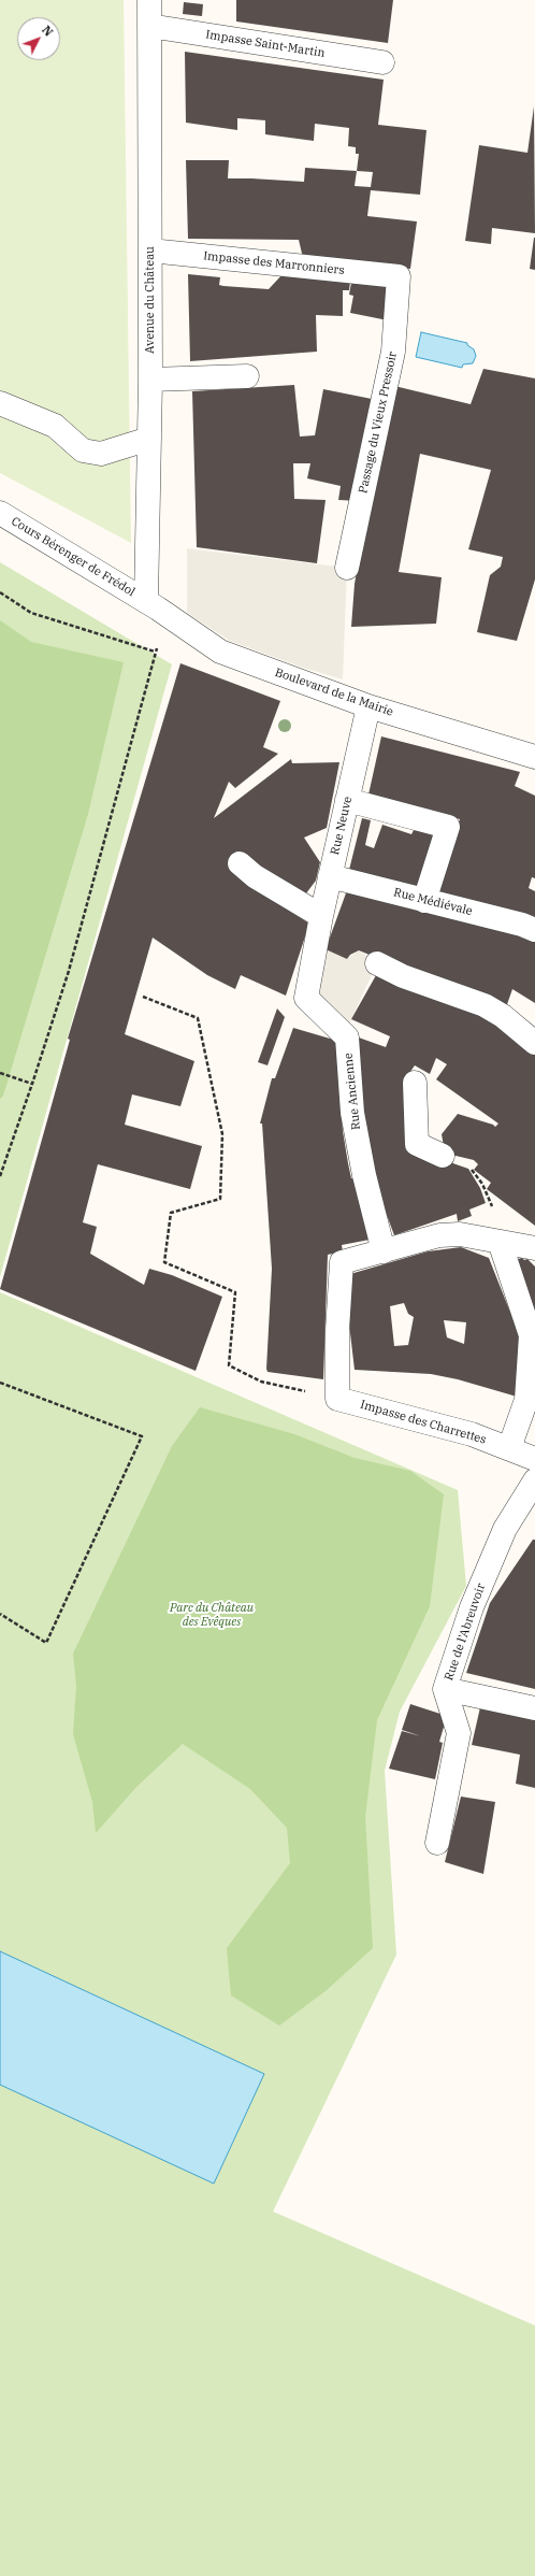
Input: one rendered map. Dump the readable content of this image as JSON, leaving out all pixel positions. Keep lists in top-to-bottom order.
{
  "streets": {
    "street": [
      "Impasse Saint-Martin",
      "Impasse des Marronniers",
      "Avenue du Château",
      "Passage du Vieux Pressoir",
      "Cours Bérenger de Frédol",
      "Boulevard de la Mairie",
      "Rue Neuve",
      "Rue Médiévale",
      "Rue Ancienne",
      "Impasse des Charrettes",
      "Rue de l'Abreuvoir"
    ]
  },
  "crossings": [
    ["Impasse Saint-Martin", "Avenue du Château"],
    ["Impasse des Marronniers", "Avenue du Château"],
    ["Impasse des Marronniers", "Passage du Vieux Pressoir"],
    ["Avenue du Château", "Cours Bérenger de Frédol"],
    ["Avenue du Château", "Boulevard de la Mairie"],
    ["Cours Bérenger de Frédol", "Boulevard de la Mairie"],
    ["Boulevard de la Mairie", "Rue Neuve"],
    ["Rue Neuve", "Rue Médiévale"],
    ["Rue Neuve", "Rue Ancienne"]
  ],
  "parks": ["Parc du Château des Evêques"],
  "north": "top right"
}
